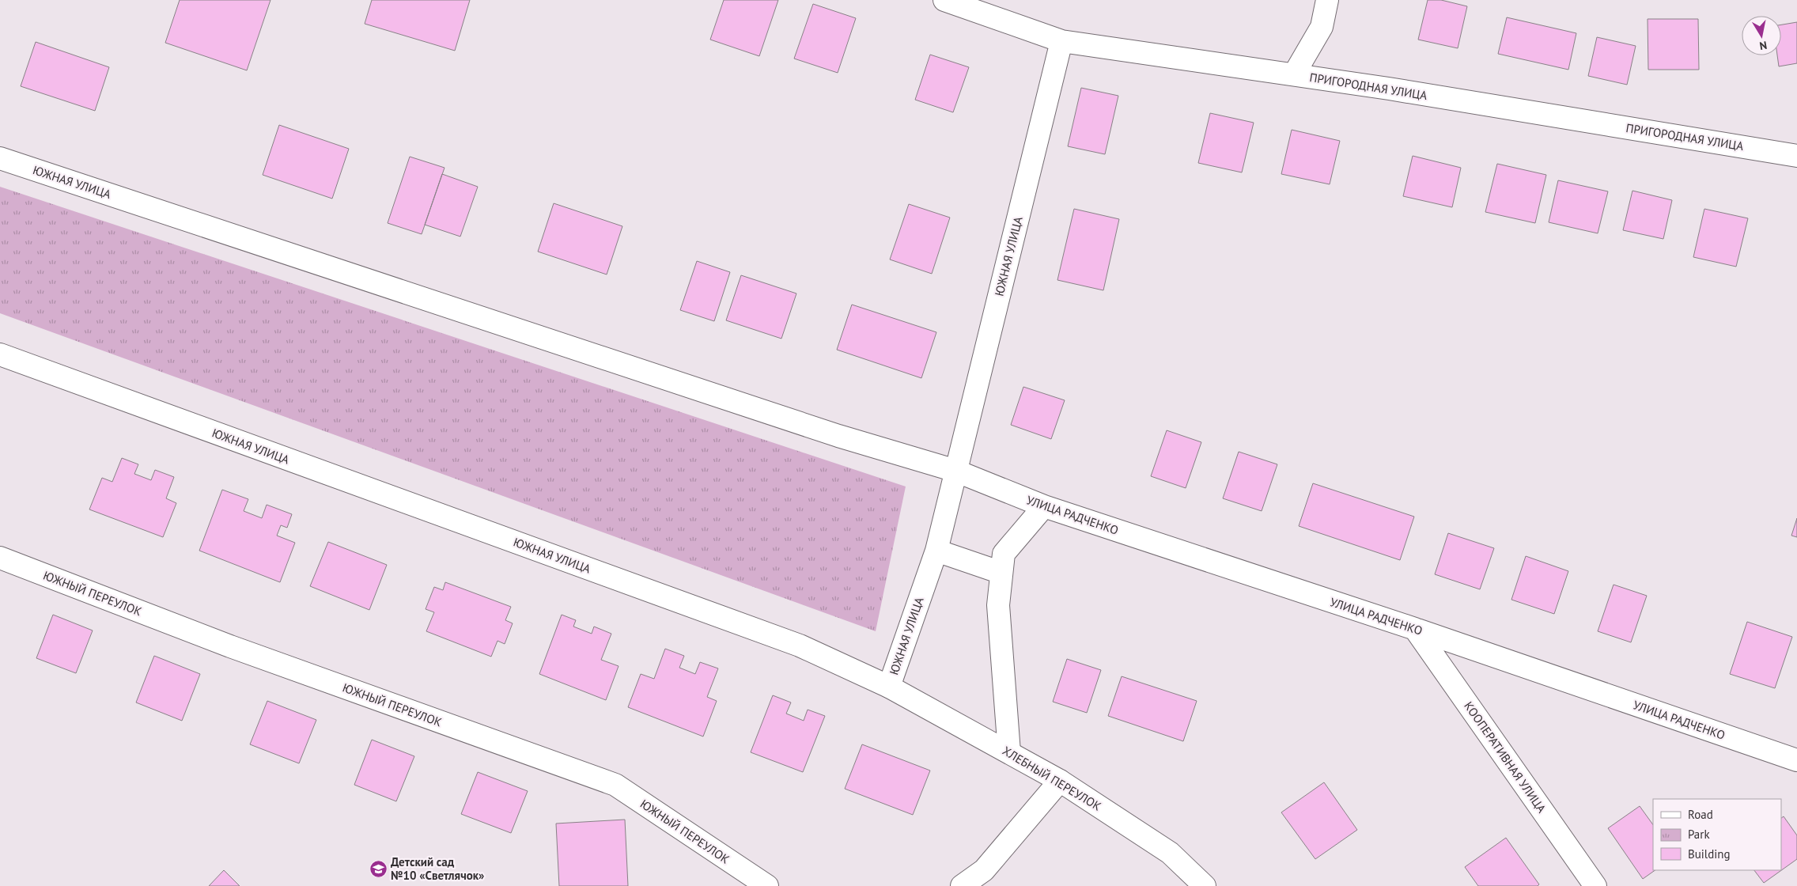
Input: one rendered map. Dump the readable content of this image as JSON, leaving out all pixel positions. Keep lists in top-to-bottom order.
{
  "streets": {
    "street": [
      "ПРИГОРОДНАЯ УЛИЦА",
      "ЮЖНАЯ УЛИЦА",
      "УЛИЦА РАДЧЕНКО",
      "ЮЖНЫЙ ПЕРЕУЛОК",
      "КООПЕРАТИВНАЯ УЛИЦА",
      "ХЛЕБНЫЙ ПЕРЕУЛОК"
    ]
  },
  "crossings": [
    ["ПРИГОРОДНАЯ УЛИЦА", "ЮЖНАЯ УЛИЦА"],
    ["ЮЖНАЯ УЛИЦА", "УЛИЦА РАДЧЕНКО"],
    ["ЮЖНАЯ УЛИЦА", "ХЛЕБНЫЙ ПЕРЕУЛОК"],
    ["УЛИЦА РАДЧЕНКО", "КООПЕРАТИВНАЯ УЛИЦА"]
  ],
  "places": {
    "school or university": ["Детский сад №10 «Светлячок»"]
  },
  "legend": ["Road", "Park", "Building"],
  "north": "bottom"
}
